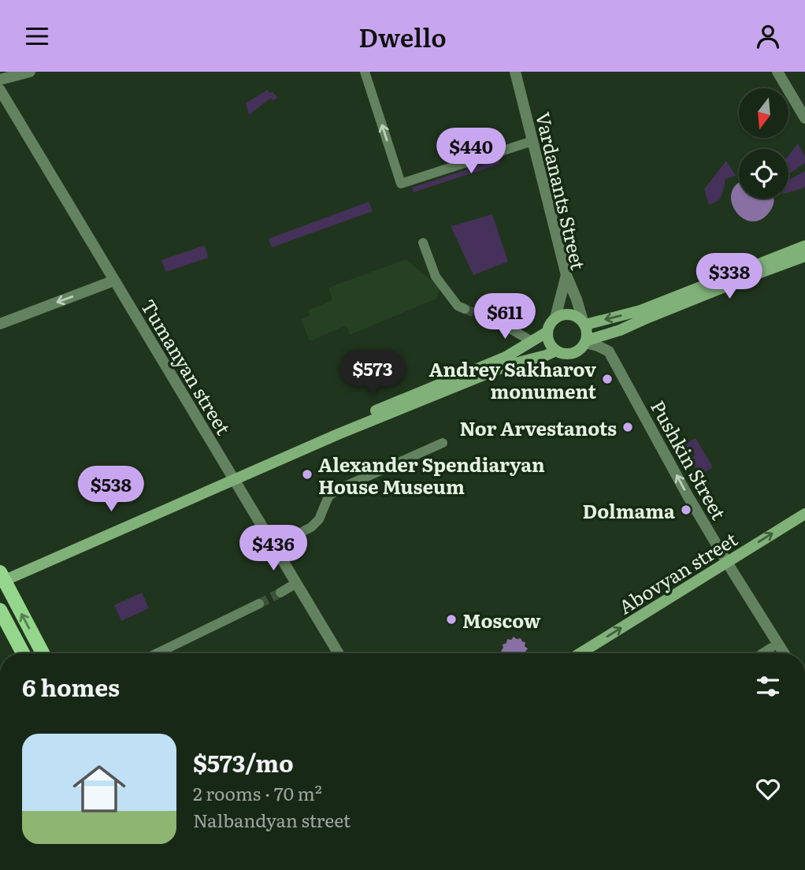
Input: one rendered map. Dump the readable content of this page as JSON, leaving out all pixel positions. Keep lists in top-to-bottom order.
{
  "streets": {
    "main road": ["Abovyan street"],
    "street": ["Vardanants Street", "Tumanyan street", "Pushkin Street"]
  },
  "crossings": [
    ["Vardanants Street", "Pushkin Street"],
    ["Pushkin Street", "Abovyan street"]
  ],
  "one_way": ["Pushkin Street", "Abovyan street"],
  "places": [
    "Andrey Sakharov monument",
    "Nor Arvestanots",
    "Alexander Spendiaryan House Museum",
    "Dolmama",
    "Moscow"
  ],
  "north": "bottom",
  "page": {
    "header": "Dwello",
    "price": [
      "$440",
      "$338",
      "$611",
      "$573",
      "$538",
      "$436"
    ],
    "heading": "6 homes",
    "list": [
      {
        "name": "$573/mo",
        "note": "2 rooms · 70 m² · Nalbandyan street"
      }
    ]
  }
}
